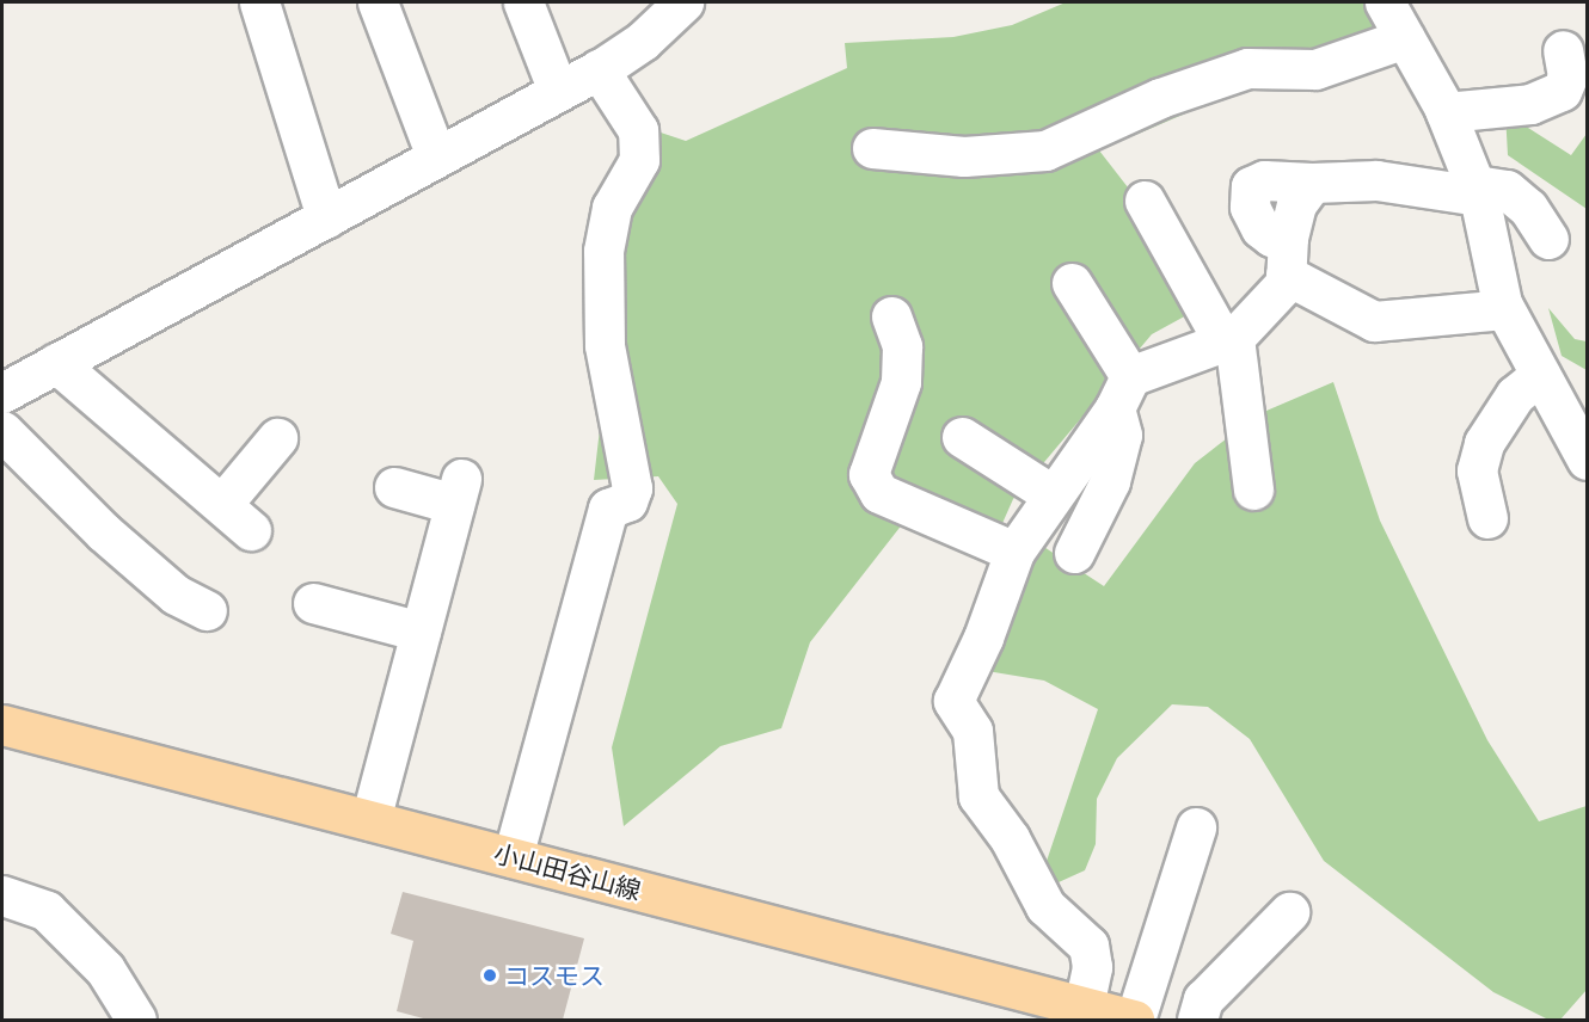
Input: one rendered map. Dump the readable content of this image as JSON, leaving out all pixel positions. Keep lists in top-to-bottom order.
{
  "streets": {
    "main road": ["小山田谷山線"]
  },
  "places": ["コスモス"]
}
